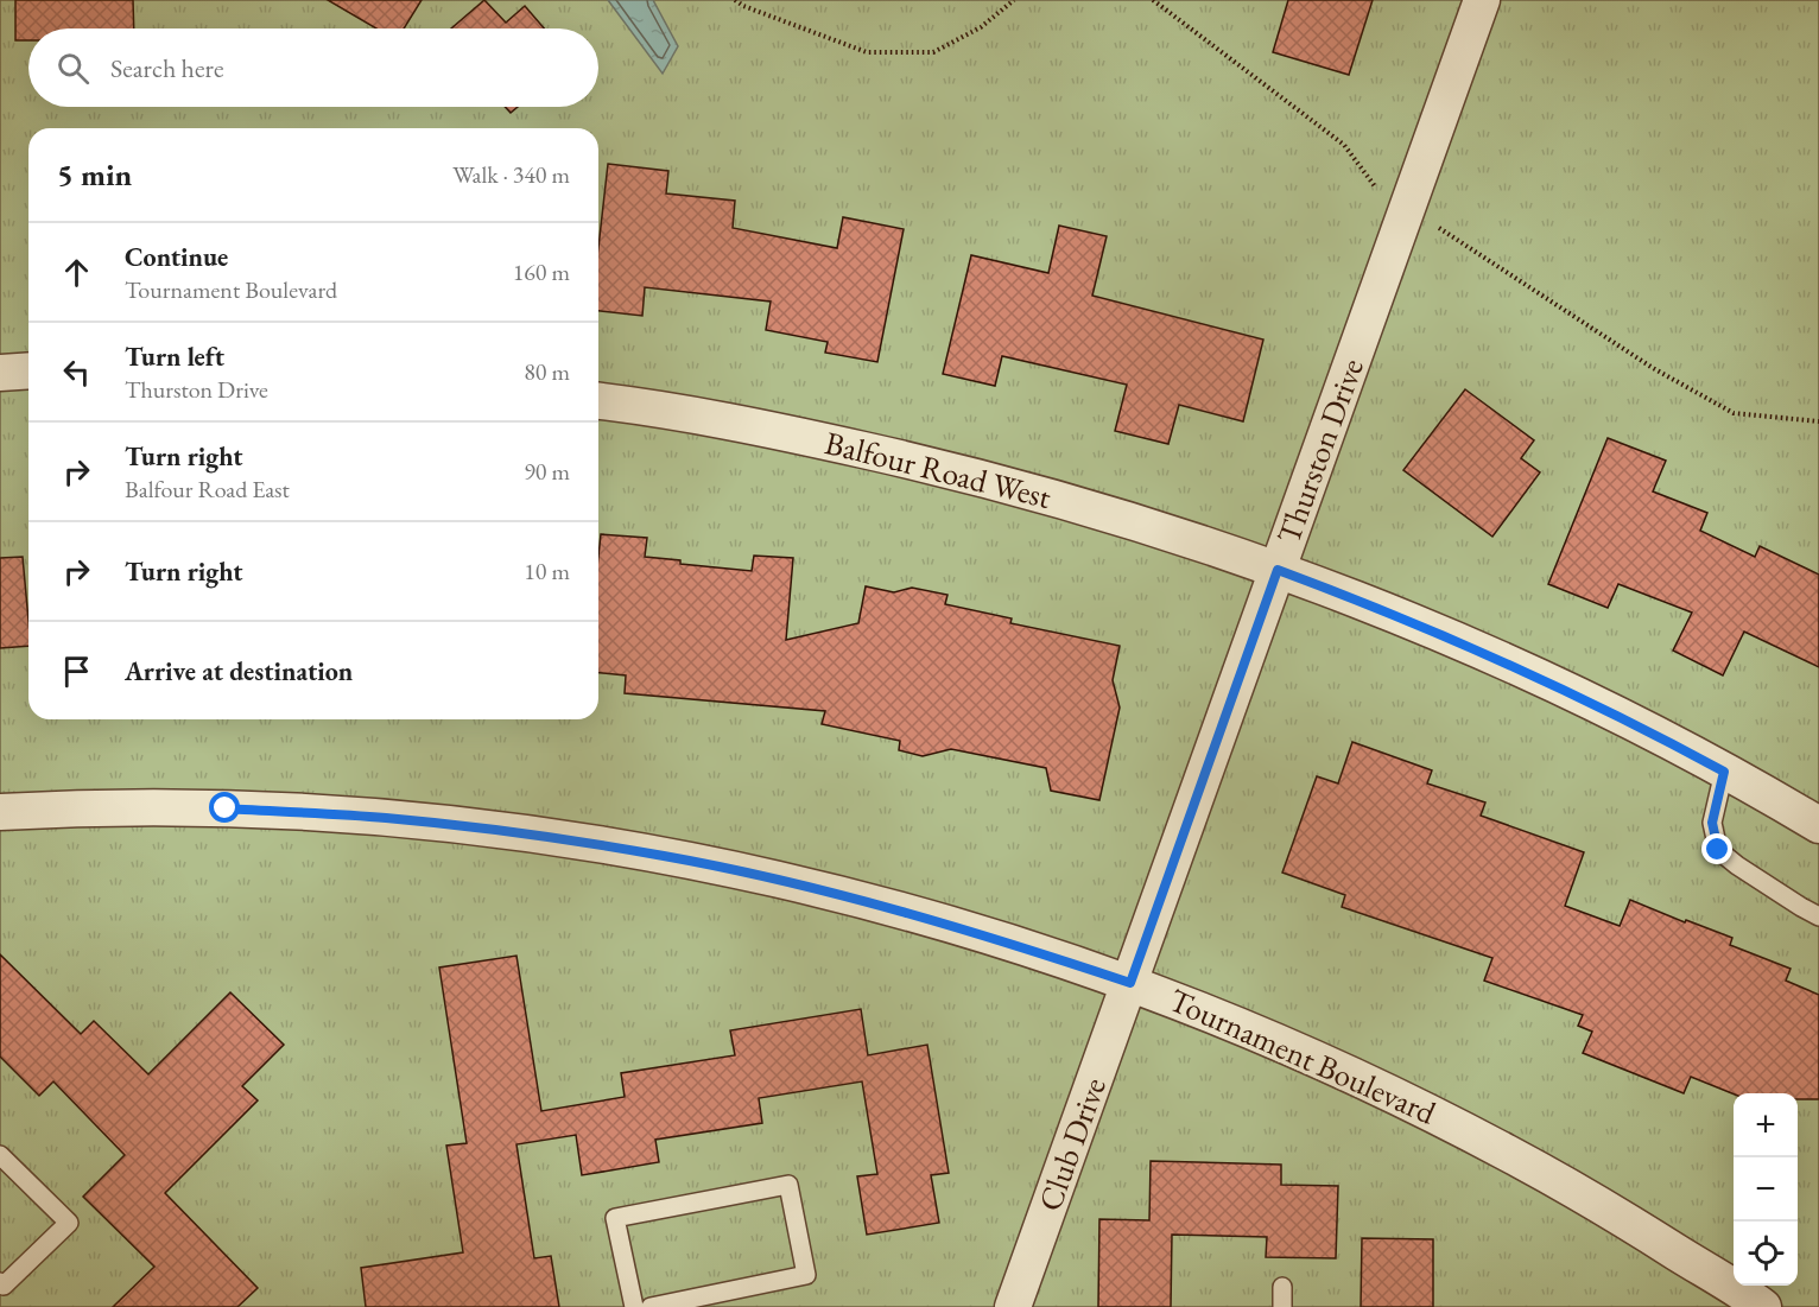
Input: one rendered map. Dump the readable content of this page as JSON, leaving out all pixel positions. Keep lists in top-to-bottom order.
{
  "streets": {
    "street": [
      "Thurston Drive",
      "Balfour Road West",
      "Tournament Boulevard",
      "Club Drive"
    ]
  },
  "crossings": [
    ["Thurston Drive", "Balfour Road West"],
    ["Thurston Drive", "Tournament Boulevard"],
    ["Thurston Drive", "Club Drive"],
    ["Tournament Boulevard", "Club Drive"]
  ],
  "page": {
    "search": "Search here",
    "heading": ["5 min", "Walk · 340 m"],
    "list": [
      ["Continue", "Tournament Boulevard", "160 m"],
      ["Turn left", "Thurston Drive", "80 m"],
      ["Turn right", "Balfour Road East", "90 m"],
      ["Turn right", "10 m"],
      "Arrive at destination"
    ],
    "map_buttons": ["+", "−"]
  }
}
